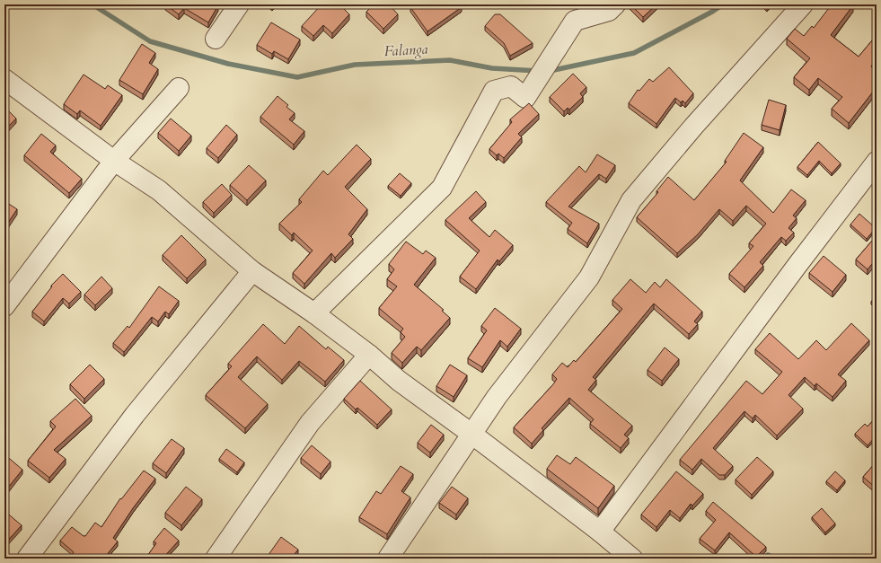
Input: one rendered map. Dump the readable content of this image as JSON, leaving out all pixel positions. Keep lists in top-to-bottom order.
{
  "water": ["Falanga"]
}
